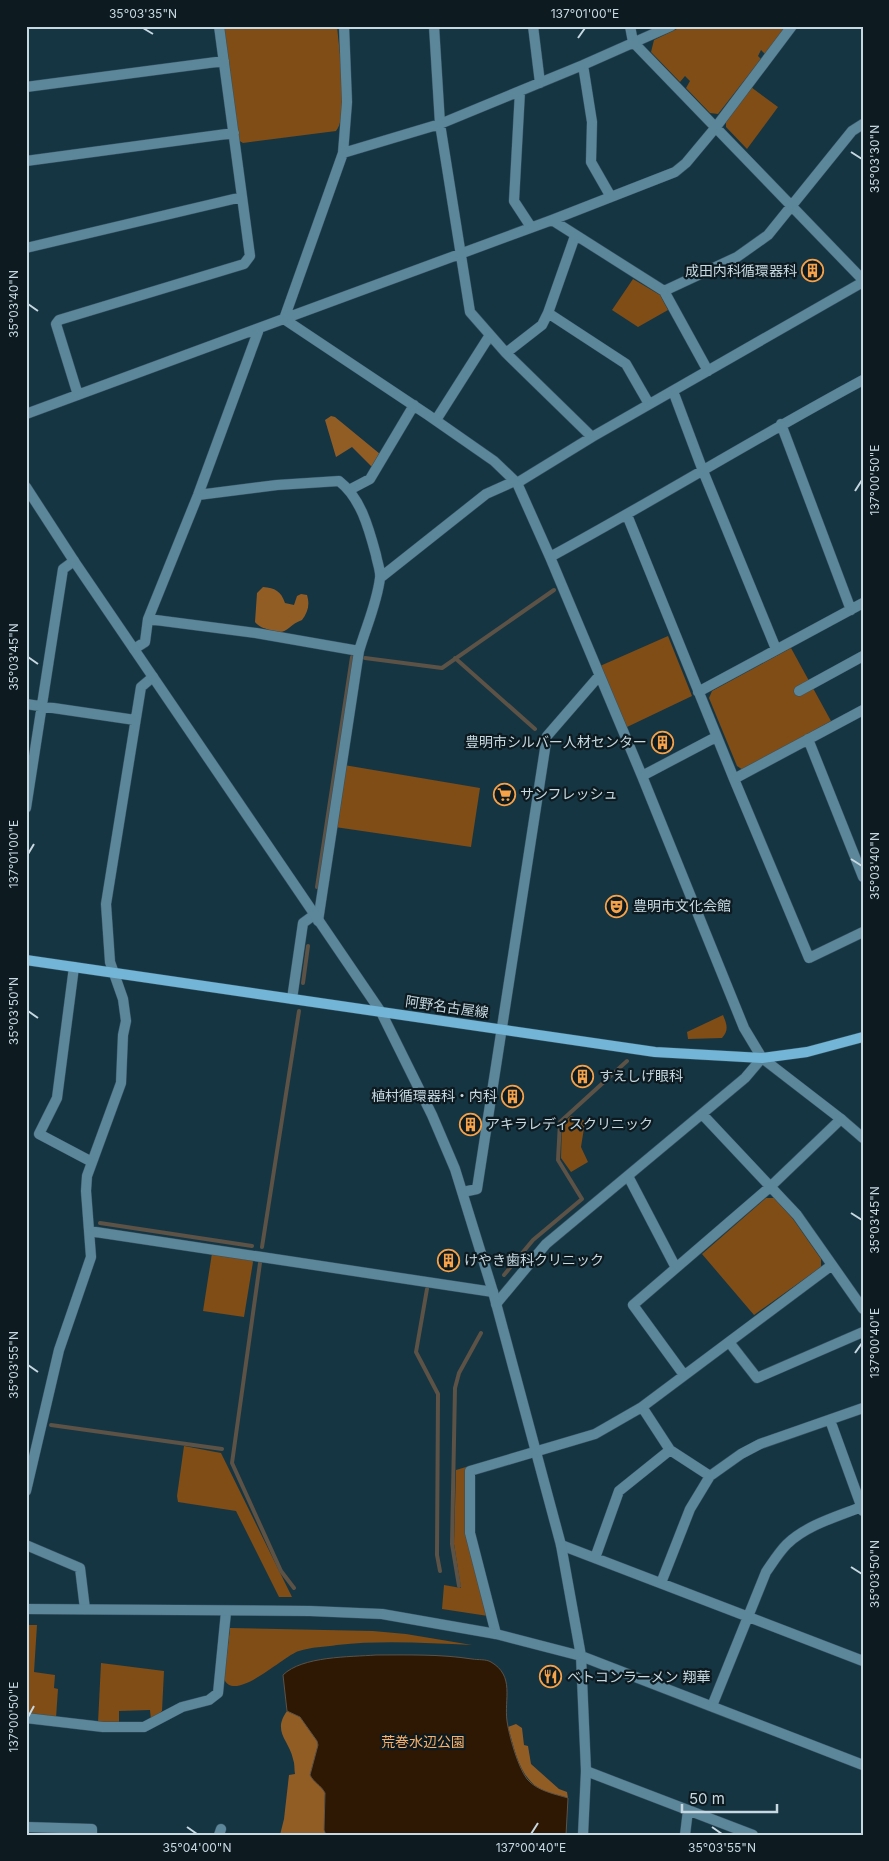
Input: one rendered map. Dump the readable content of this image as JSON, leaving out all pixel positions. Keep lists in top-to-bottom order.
{
  "streets": {
    "main road": ["阿野名古屋線"]
  },
  "parks": ["荒巻水辺公園"],
  "places": {
    "building": [
      "成田内科循環器科",
      "豊明市シルバー人材センター",
      "すえしげ眼科",
      "植村循環器科・内科",
      "アキラレディスクリニック",
      "けやき歯科クリニック"
    ],
    "supermarket": ["サンフレッシュ"],
    "theatre": ["豊明市文化会館"],
    "restaurant": ["ベトコンラーメン 翔華"]
  },
  "scale_bar": "50 m",
  "coordinates": [
    "35°03'35\"N",
    "137°01'00\"E",
    "35°03'30\"N",
    "35°03'40\"N",
    "137°00'50\"E",
    "35°03'45\"N",
    "35°03'50\"N",
    "137°00'40\"E",
    "35°03'55\"N",
    "35°04'00\"N"
  ]
}
